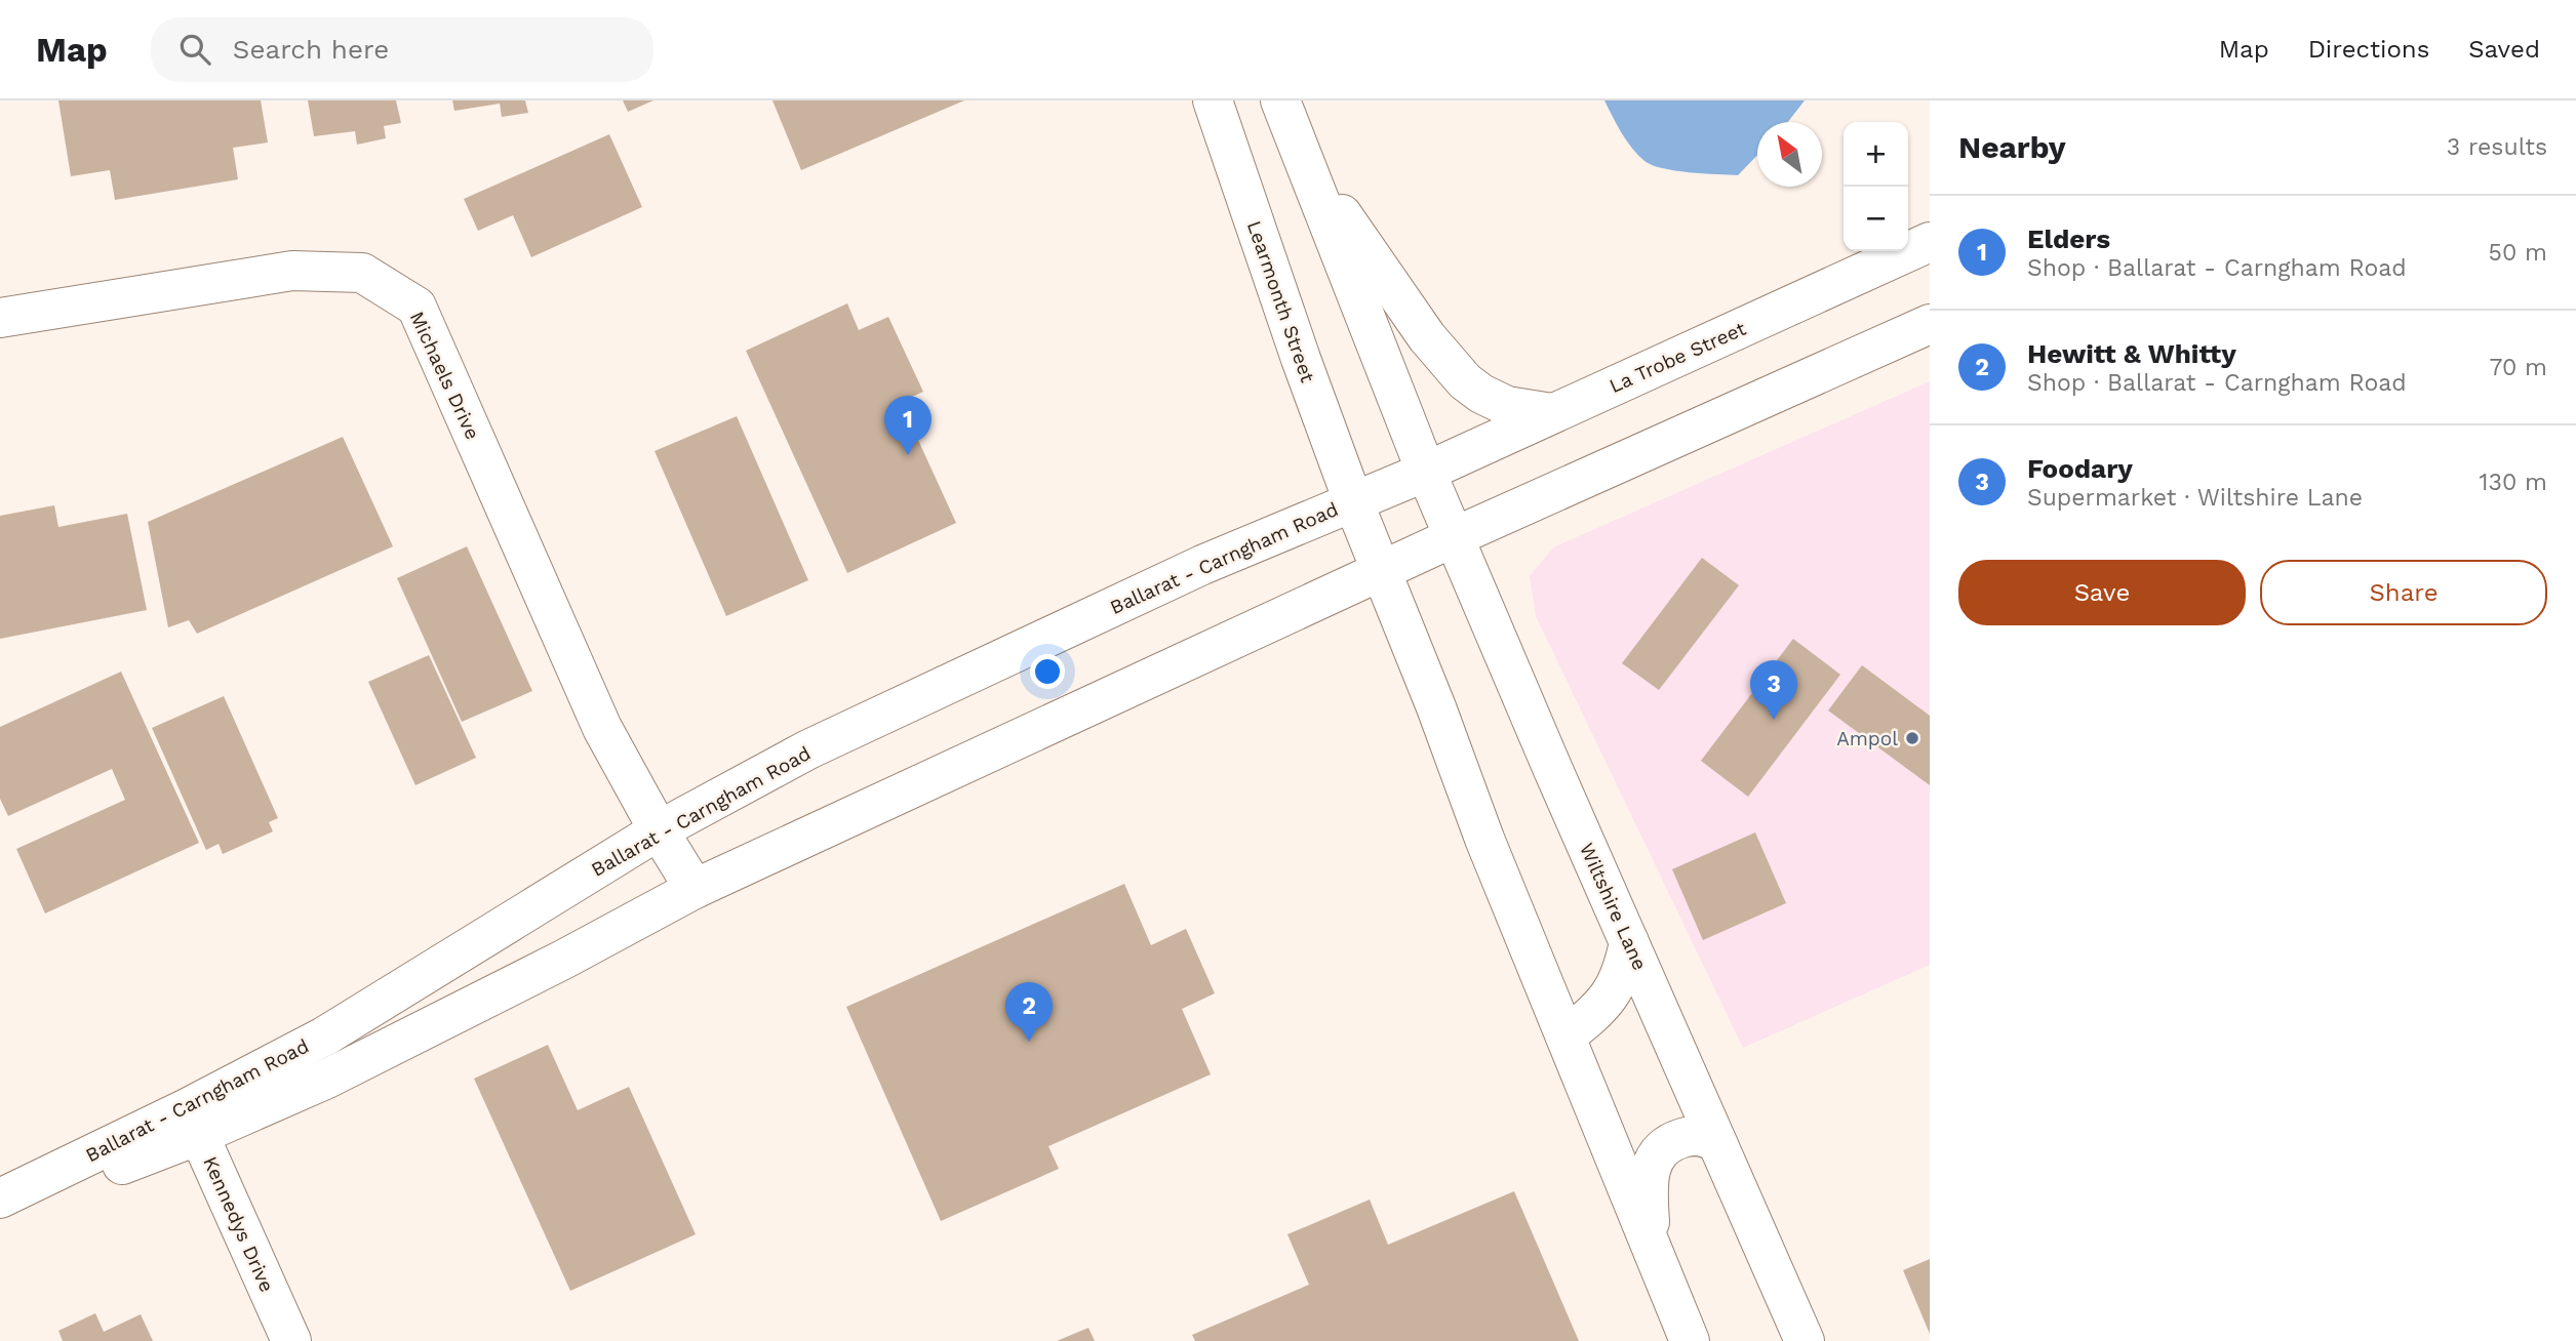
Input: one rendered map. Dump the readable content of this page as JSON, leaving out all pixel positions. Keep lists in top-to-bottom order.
{
  "streets": {
    "main road": [
      "Learmonth Street",
      "La Trobe Street",
      "Michaels Drive",
      "Ballarat - Carngham Road",
      "Wiltshire Lane",
      "Kennedys Drive"
    ]
  },
  "crossings": [
    ["Learmonth Street", "Ballarat - Carngham Road"],
    ["La Trobe Street", "Ballarat - Carngham Road"],
    ["La Trobe Street", "Wiltshire Lane"],
    ["Michaels Drive", "Ballarat - Carngham Road"],
    ["Ballarat - Carngham Road", "Wiltshire Lane"],
    ["Ballarat - Carngham Road", "Kennedys Drive"]
  ],
  "places": ["Ampol"],
  "north": "top left",
  "page": {
    "header": "Map",
    "search": "Search here",
    "nav": ["Map", "Directions", "Saved"],
    "heading": ["Nearby", "3 results"],
    "map_buttons": ["+", "−"],
    "list": [
      {
        "mark": "1",
        "name": "Elders",
        "note": "Shop · Ballarat - Carngham Road",
        "value": "50 m"
      },
      {
        "mark": "2",
        "name": "Hewitt & Whitty",
        "note": "Shop · Ballarat - Carngham Road",
        "value": "70 m"
      },
      {
        "mark": "3",
        "name": "Foodary",
        "note": "Supermarket · Wiltshire Lane",
        "value": "130 m"
      }
    ],
    "pins": ["1", "3", "2"],
    "buttons": ["Save", "Share"]
  }
}
